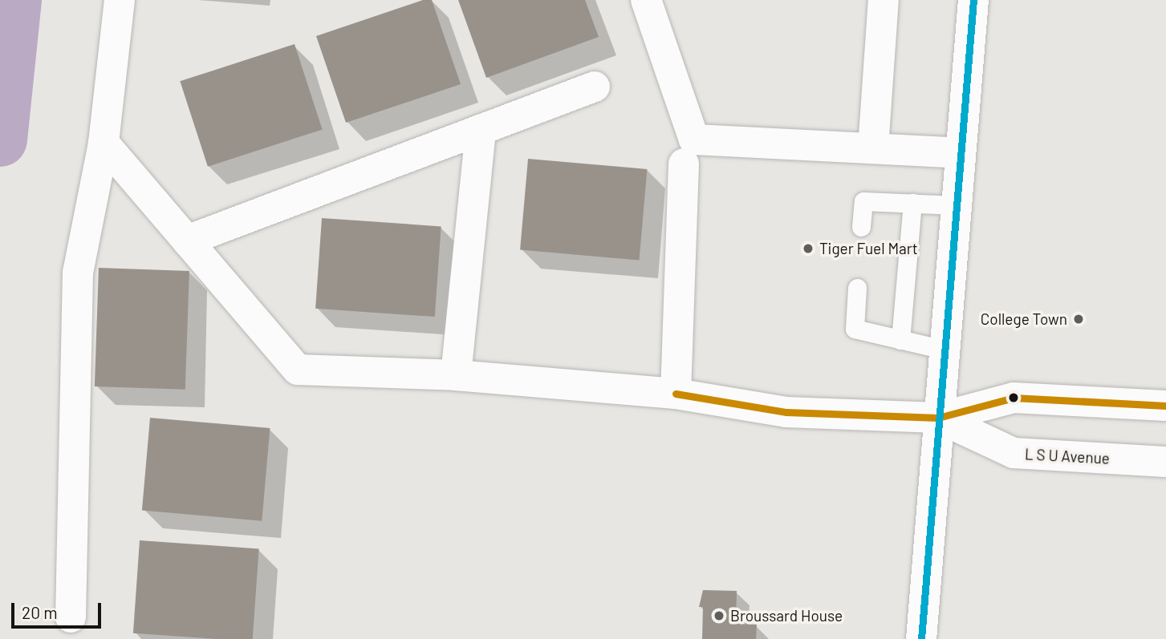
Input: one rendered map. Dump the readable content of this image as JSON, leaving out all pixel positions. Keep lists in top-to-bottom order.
{
  "streets": {
    "street": ["L S U Avenue"]
  },
  "places": ["Tiger Fuel Mart", "College Town", "Broussard House"],
  "scale_bar": "20 m"
}
